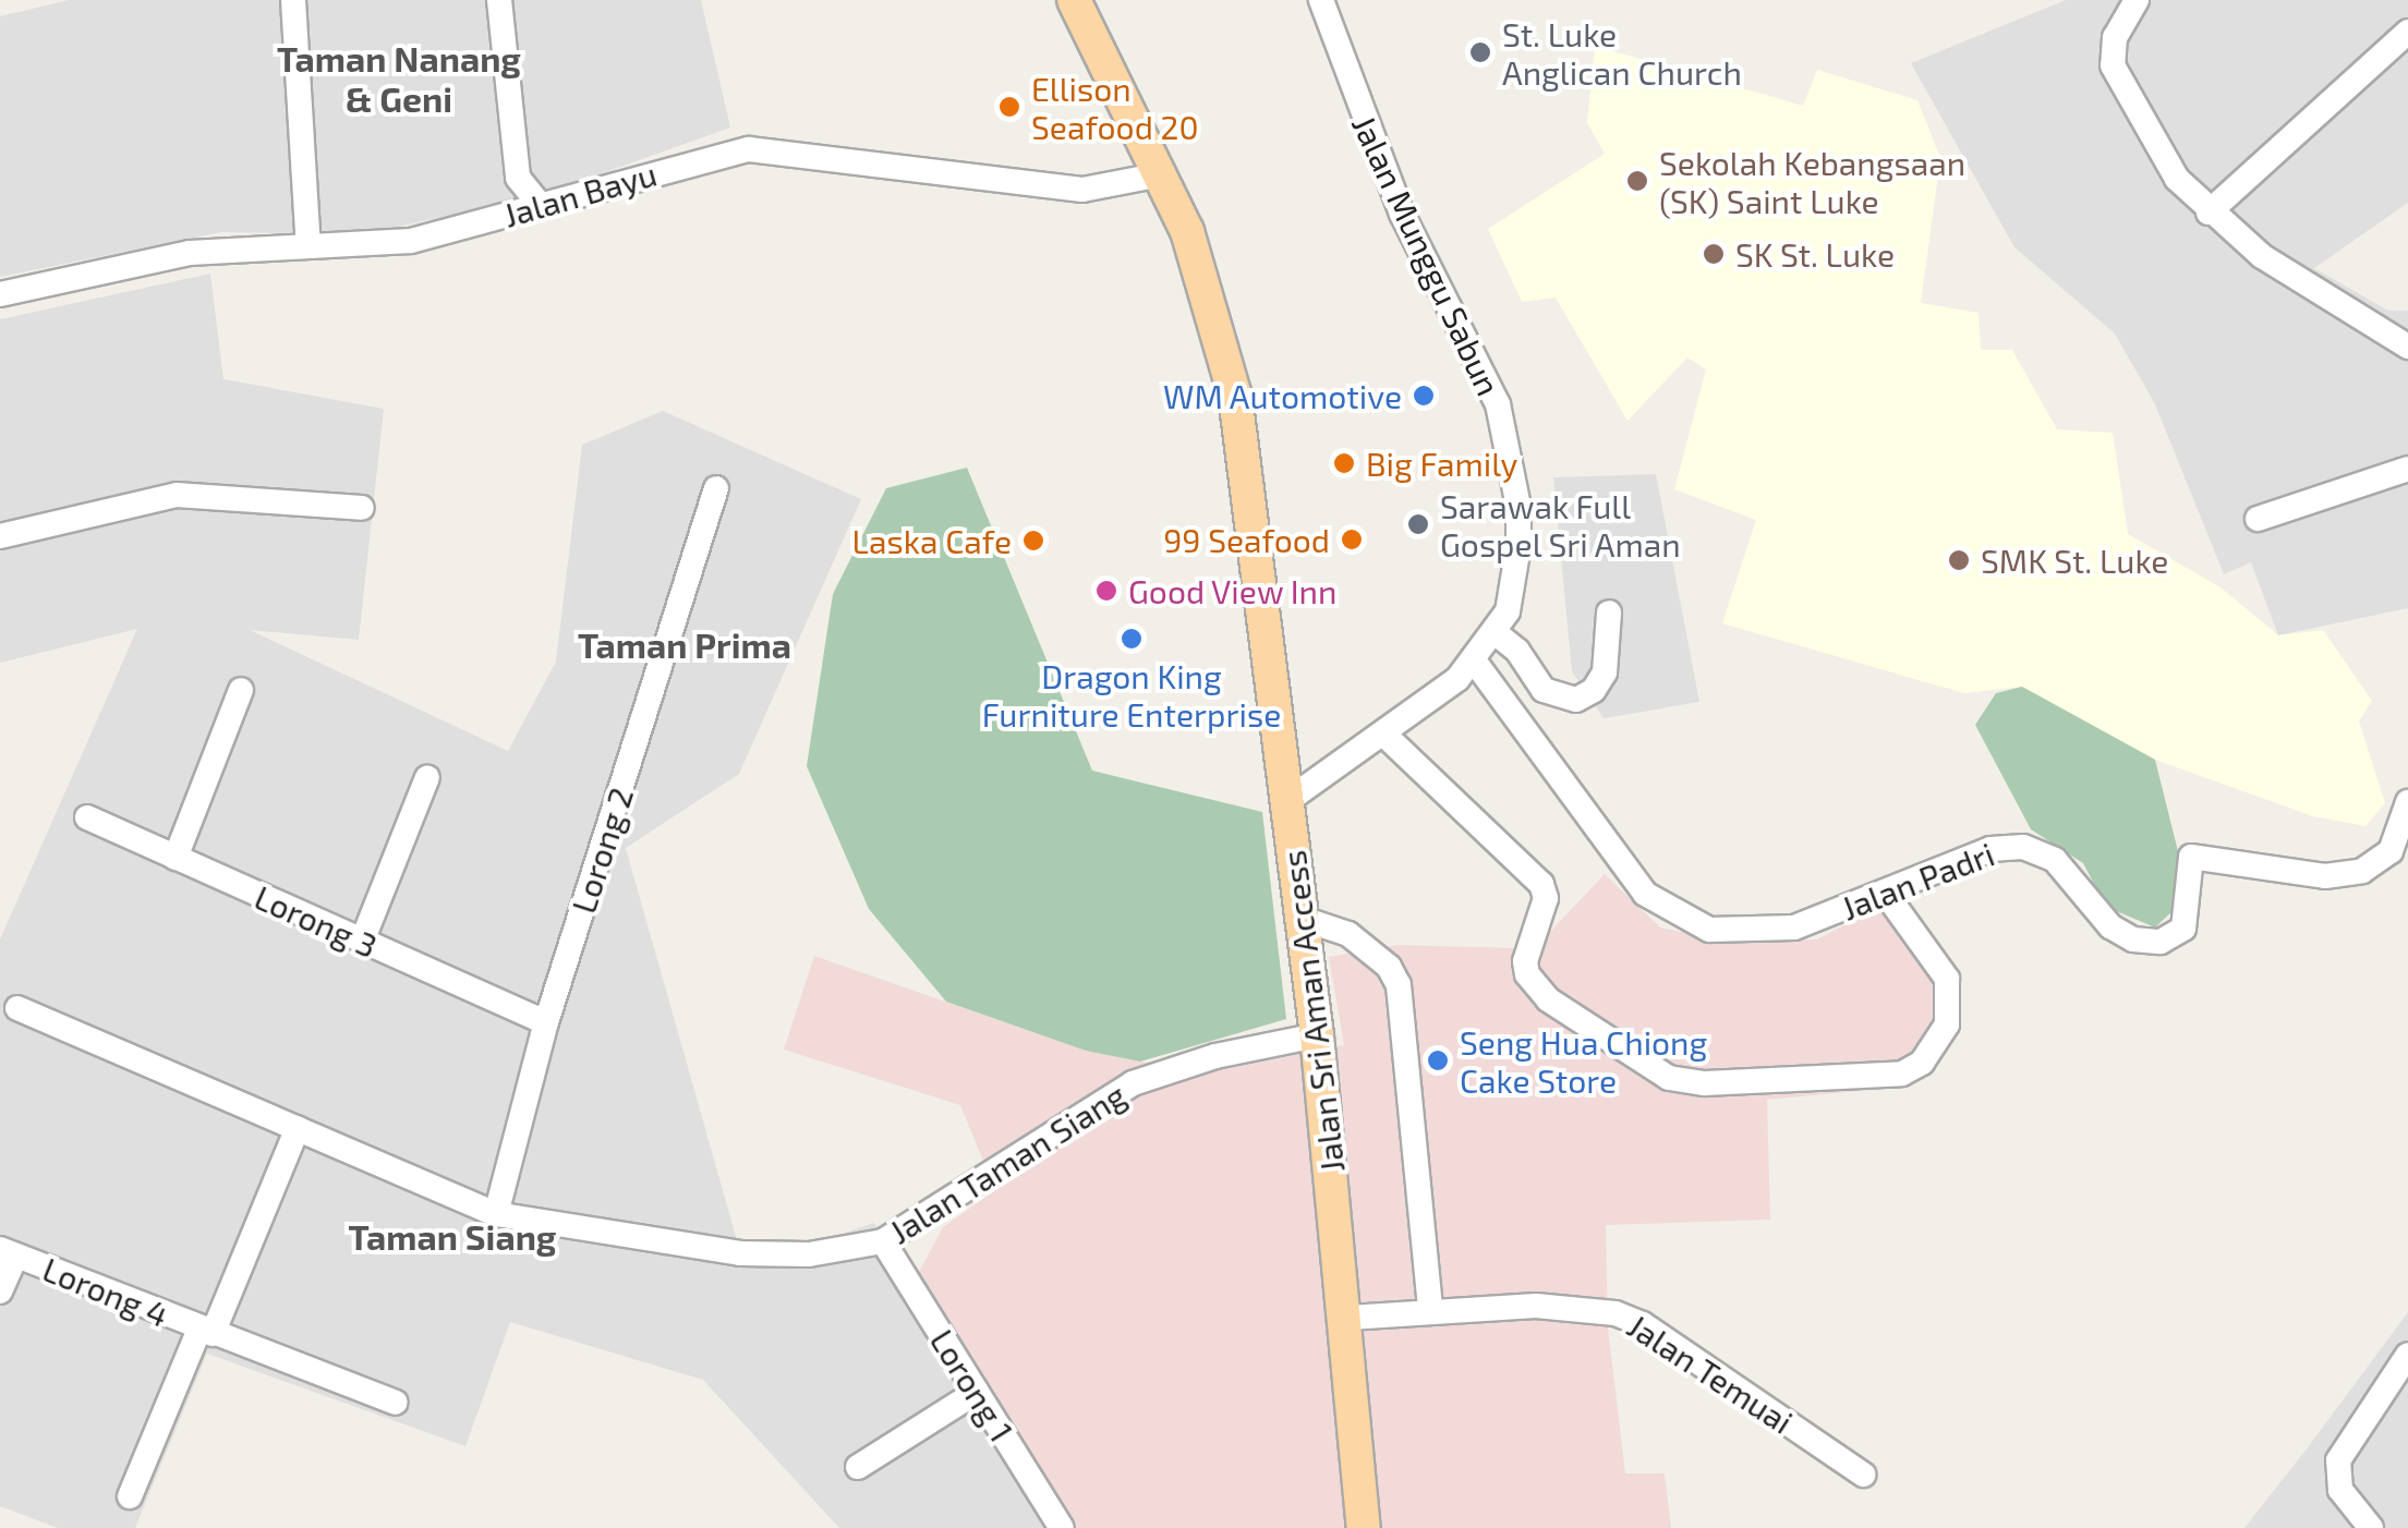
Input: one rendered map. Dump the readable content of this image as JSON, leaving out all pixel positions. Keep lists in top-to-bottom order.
{
  "streets": {
    "main road": ["Jalan Sri Aman Access"],
    "street": [
      "Jalan Bayu",
      "Jalan Munggu Sabun",
      "Lorong 2",
      "Jalan Padri",
      "Lorong 3",
      "Jalan Taman Siang",
      "Lorong 4",
      "Jalan Temuai",
      "Lorong 1"
    ]
  },
  "crossings": [
    ["Jalan Bayu", "Jalan Sri Aman Access"],
    ["Jalan Munggu Sabun", "Jalan Padri"],
    ["Jalan Munggu Sabun", "Jalan Sri Aman Access"],
    ["Lorong 2", "Lorong 3"],
    ["Lorong 2", "Jalan Taman Siang"],
    ["Jalan Sri Aman Access", "Jalan Taman Siang"],
    ["Jalan Sri Aman Access", "Jalan Temuai"],
    ["Jalan Taman Siang", "Lorong 1"]
  ],
  "districts": ["Taman Nanang & Geni", "Taman Prima", "Taman Siang"],
  "places": [
    "St. Luke Anglican Church",
    "Ellison Seafood 20",
    "Sekolah Kebangsaan (SK) Saint Luke",
    "SK St. Luke",
    "WM Automotive",
    "Big Family",
    "Sarawak Full Gospel Sri Aman",
    "99 Seafood",
    "Laska Cafe",
    "SMK St. Luke",
    "Good View Inn",
    "Dragon King Furniture Enterprise",
    "Seng Hua Chiong Cake Store"
  ]
}
